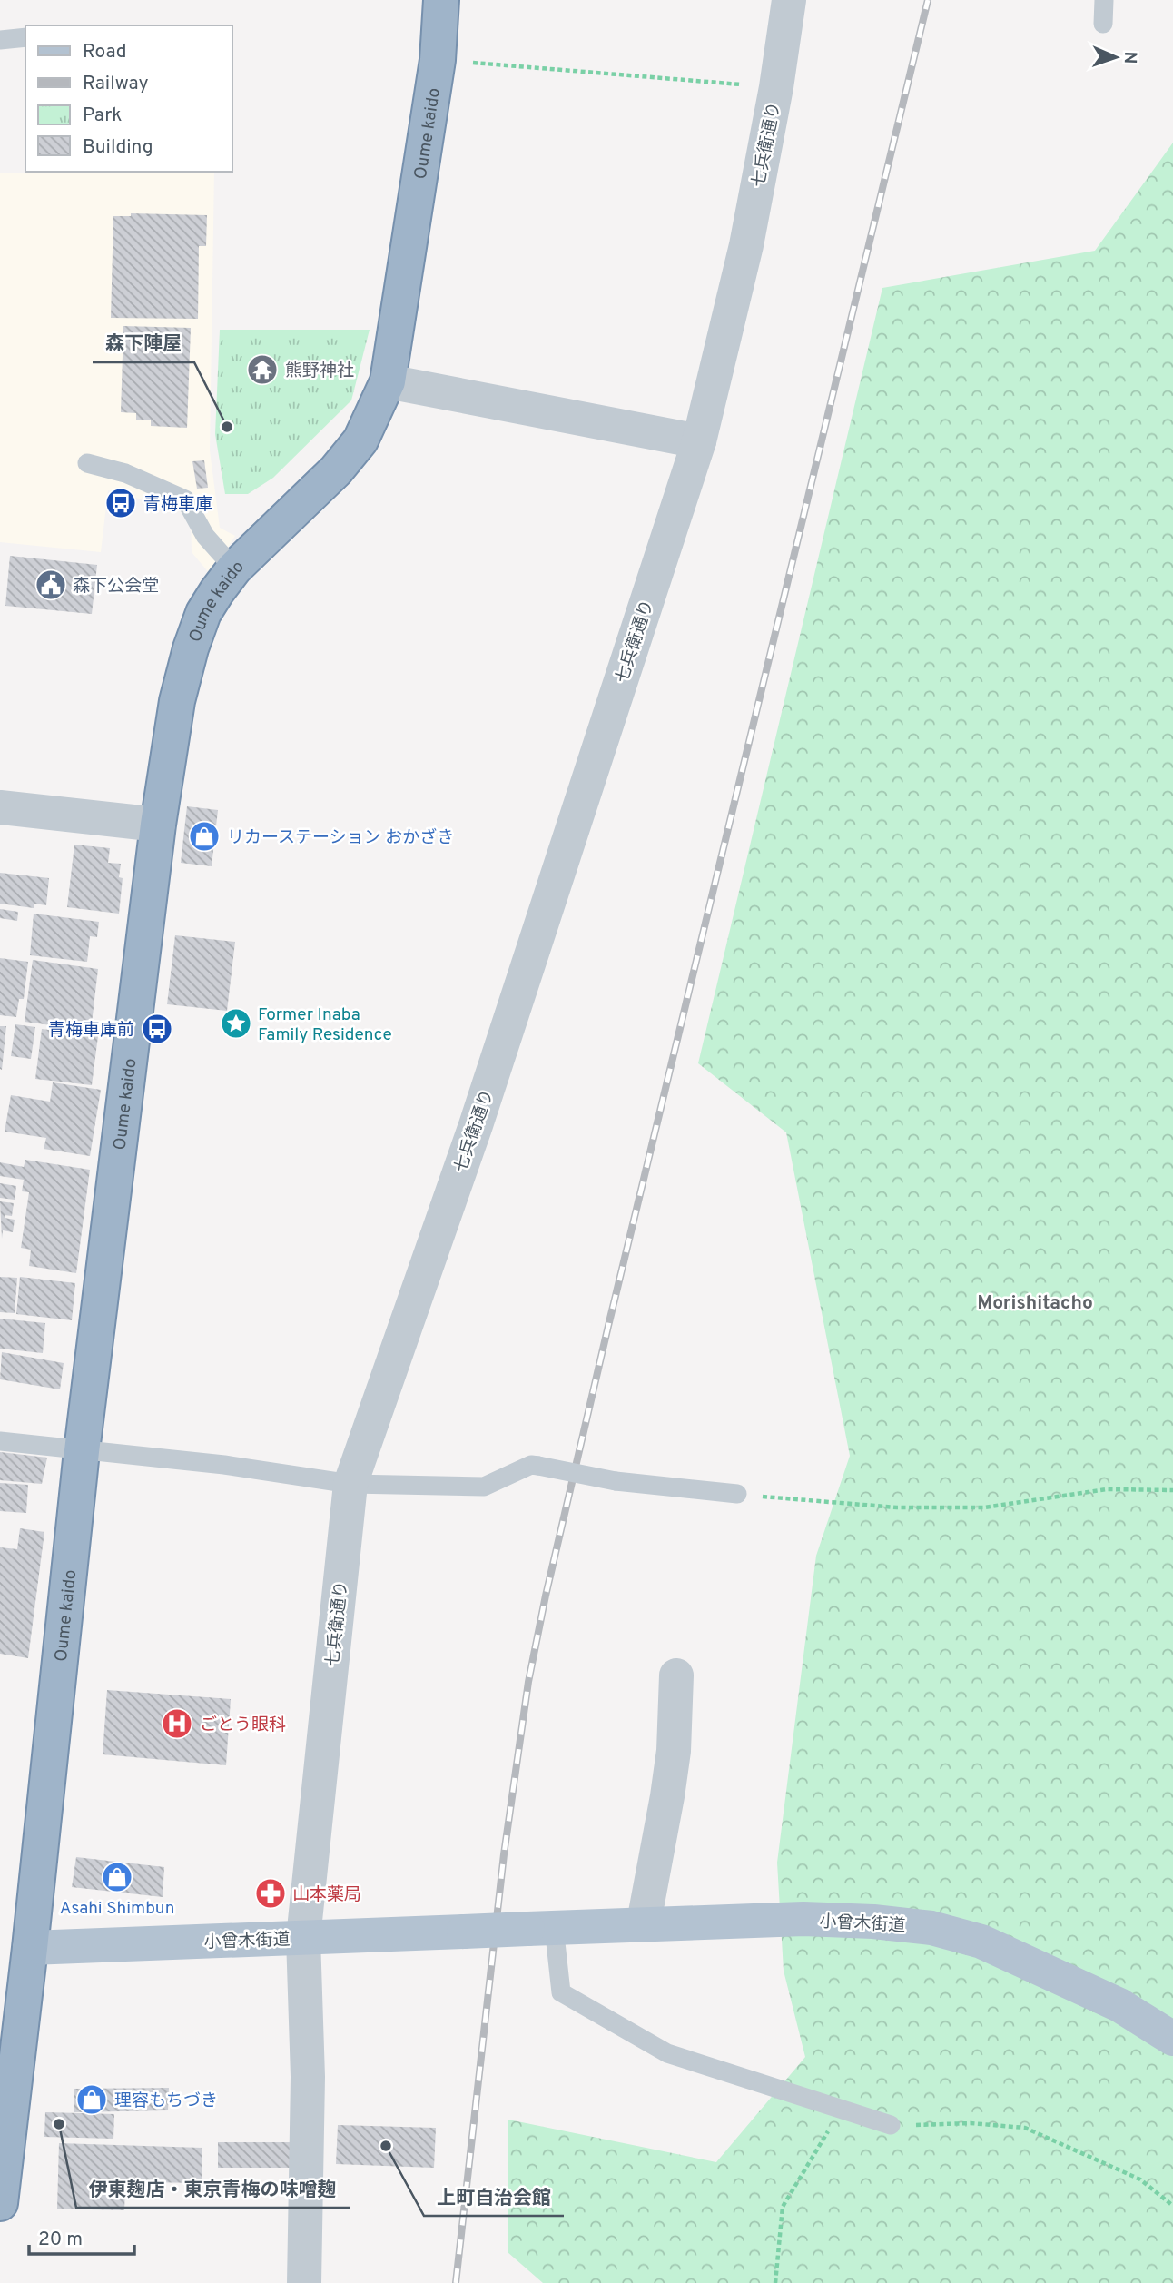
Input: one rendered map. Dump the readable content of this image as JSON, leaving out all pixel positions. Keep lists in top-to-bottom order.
{
  "streets": {
    "highway": ["Oume kaido"],
    "main road": ["小曾木街道"],
    "street": ["七兵衛通り"]
  },
  "crossings": [
    ["Oume kaido", "小曾木街道"],
    ["七兵衛通り", "小曾木街道"]
  ],
  "districts": ["Morishitacho"],
  "places": {
    "temple": ["熊野神社"],
    "other": ["森下陣屋", "伊東麹店・東京青梅の味噌麹", "上町自治会館"],
    "bus stop": ["青梅車庫", "青梅車庫前"],
    "public building": ["森下公会堂"],
    "shop": ["リカーステーション おかざき", "Asahi Shimbun", "理容もちづき"],
    "place": ["Former Inaba Family Residence"],
    "hospital": ["ごとう眼科"],
    "pharmacy": ["山本薬局"]
  },
  "legend": [
    "Road",
    "Railway",
    "Park",
    "Building"
  ],
  "scale_bar": "20 m",
  "north": "right"
}
